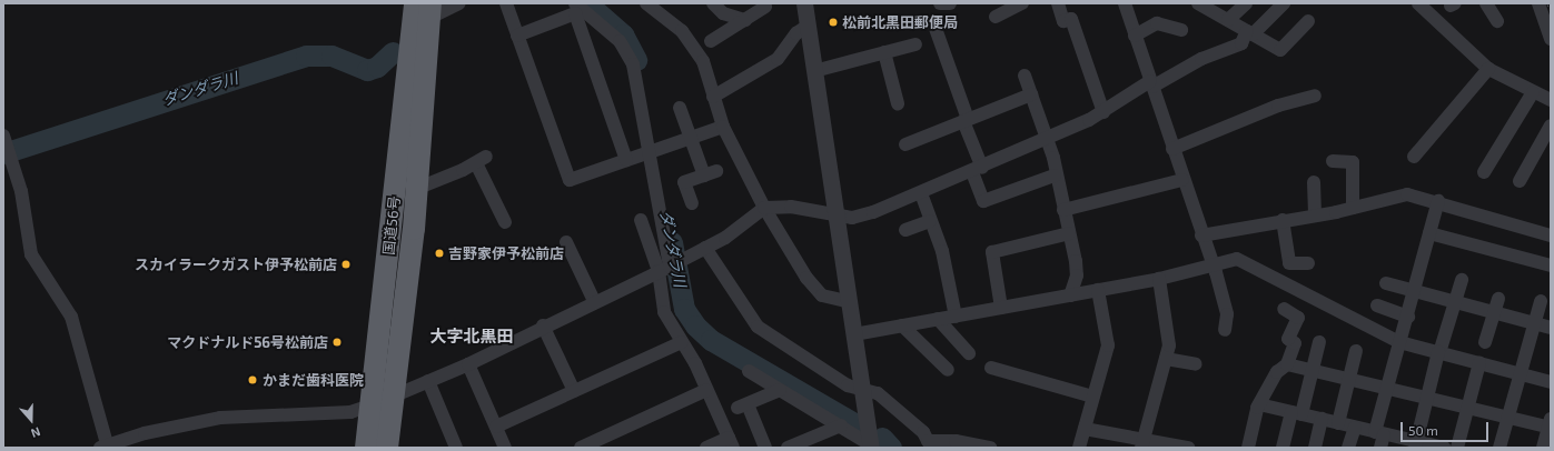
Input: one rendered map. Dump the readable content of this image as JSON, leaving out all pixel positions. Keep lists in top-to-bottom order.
{
  "streets": {
    "highway": ["国道56号"]
  },
  "districts": ["大字北黒田"],
  "water": ["ダンダラ川"],
  "places": [
    "松前北黒田郵便局",
    "吉野家伊予松前店",
    "スカイラークガスト伊予松前店",
    "マクドナルド56号松前店",
    "かまだ歯科医院"
  ],
  "scale_bar": "50 m",
  "north": "bottom"
}
